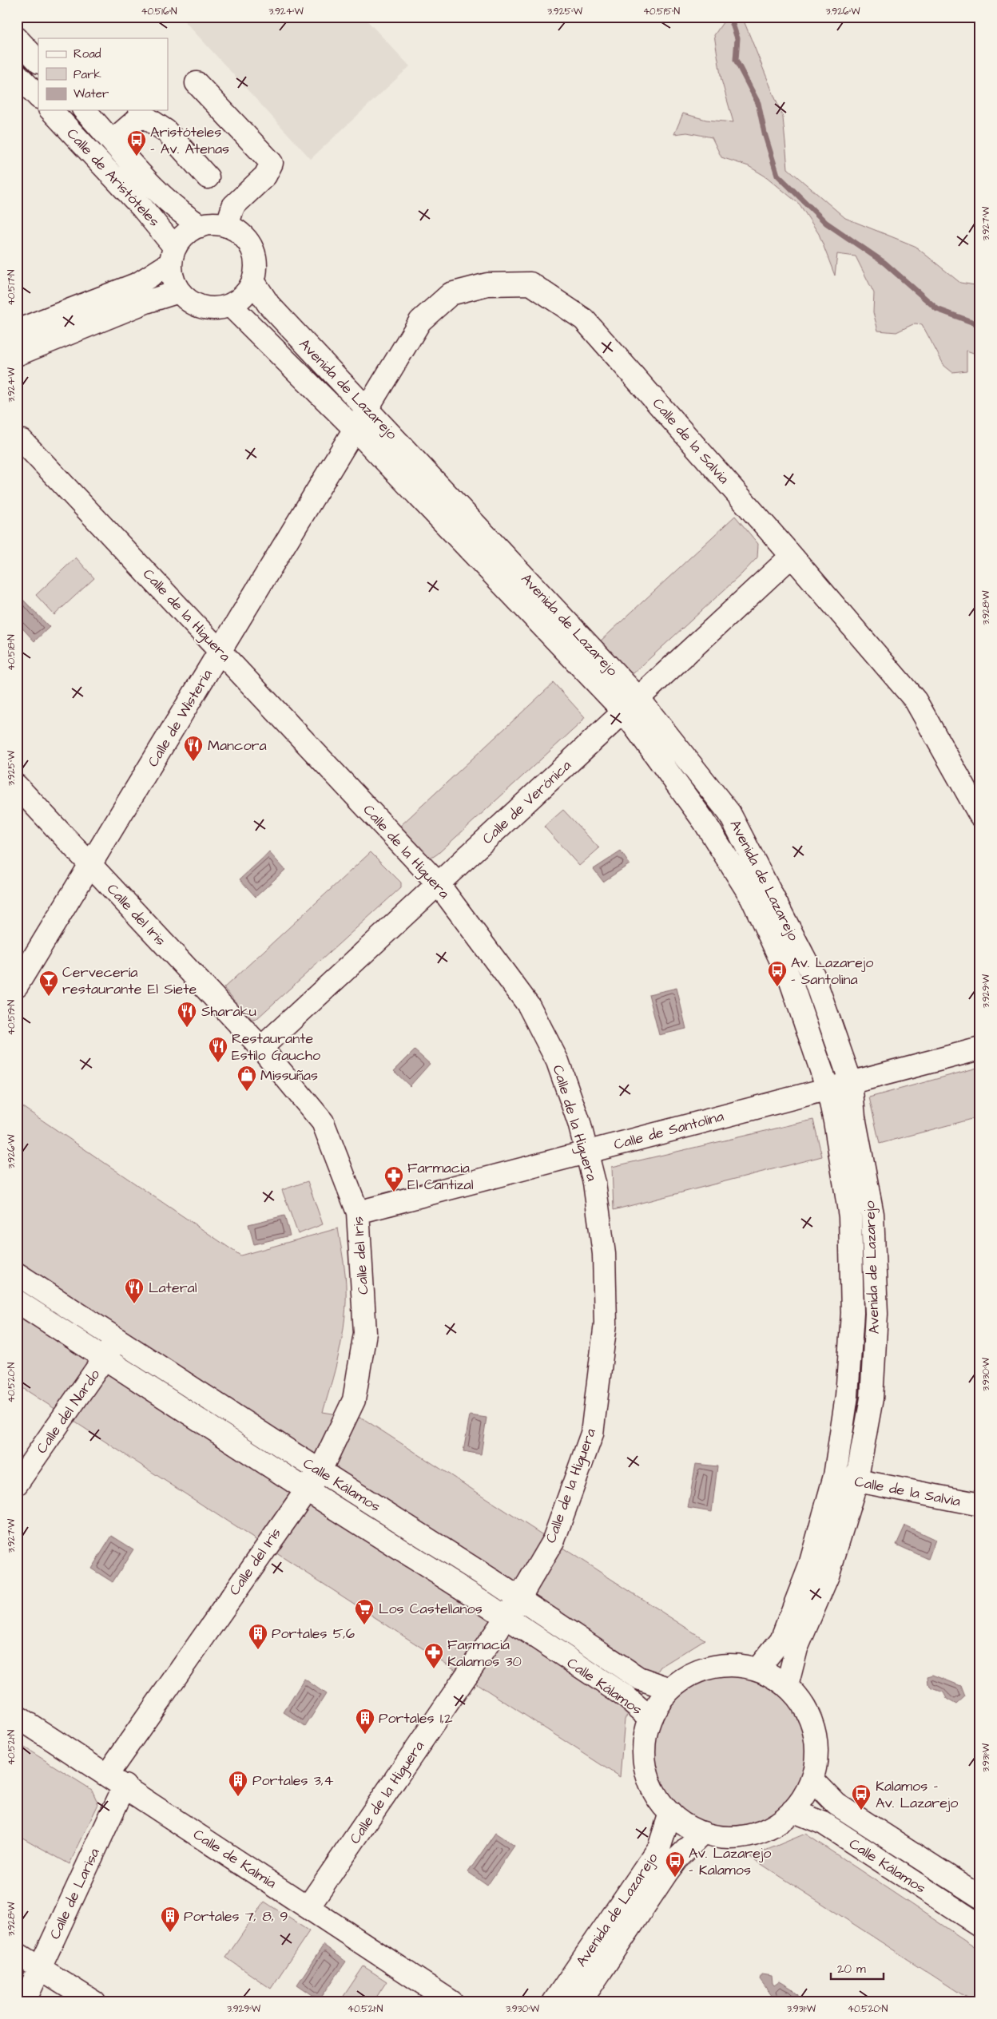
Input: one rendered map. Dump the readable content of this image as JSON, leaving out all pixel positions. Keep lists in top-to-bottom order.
{
  "streets": {
    "street": [
      "Calle de Aristóteles",
      "Avenida de Lazarejo",
      "Calle de la Salvia",
      "Calle de la Higuera",
      "Calle de Wisteria",
      "Calle de Verónica",
      "Calle del Iris",
      "Calle de Santolina",
      "Calle del Nardo",
      "Calle Kálamos",
      "Calle de Kalmia",
      "Calle de Larisa"
    ]
  },
  "crossings": [
    ["Calle de Aristóteles", "Avenida de Lazarejo"],
    ["Avenida de Lazarejo", "Calle de la Salvia"],
    ["Avenida de Lazarejo", "Calle de Wisteria"],
    ["Avenida de Lazarejo", "Calle de Verónica"],
    ["Avenida de Lazarejo", "Calle de Santolina"],
    ["Calle de la Salvia", "Calle de Wisteria"],
    ["Calle de la Salvia", "Calle de Verónica"],
    ["Calle de la Higuera", "Calle de Wisteria"],
    ["Calle de la Higuera", "Calle de Verónica"],
    ["Calle de la Higuera", "Calle de Santolina"],
    ["Calle de la Higuera", "Calle Kálamos"],
    ["Calle de la Higuera", "Calle de Kalmia"],
    ["Calle de Wisteria", "Calle del Iris"],
    ["Calle de Verónica", "Calle del Iris"],
    ["Calle del Iris", "Calle de Santolina"],
    ["Calle del Iris", "Calle Kálamos"],
    ["Calle del Iris", "Calle de Kalmia"],
    ["Calle del Iris", "Calle de Larisa"],
    ["Calle del Nardo", "Calle Kálamos"],
    ["Calle de Kalmia", "Calle de Larisa"]
  ],
  "places": {
    "bus stop": [
      "Aristóteles - Av. Atenas",
      "Av. Lazarejo - Santolina",
      "Kalamos - Av. Lazarejo",
      "Av. Lazarejo - Kalamos"
    ],
    "restaurant": [
      "Mancora",
      "Sharaku",
      "Restaurante Estilo Gaucho",
      "Lateral"
    ],
    "bar": ["Cervecería restaurante El Siete"],
    "shop": ["Missuñas"],
    "pharmacy": ["Farmacia El Cantizal", "Farmacia Kalamos 30"],
    "supermarket": ["Los Castellanos"],
    "building": [
      "Portales 5,6",
      "Portales 1,2",
      "Portales 3,4",
      "Portales 7, 8, 9"
    ]
  },
  "legend": ["Road", "Park", "Water"],
  "scale_bar": "20 m",
  "coordinates": [
    "40.516°N",
    "3.924°W",
    "3.925°W",
    "40.515°N",
    "3.926°W",
    "3.927°W",
    "40.517°N",
    "3.928°W",
    "40.518°N",
    "3.929°W",
    "40.519°N",
    "3.930°W",
    "40.520°N",
    "40.521°N",
    "3.931°W"
  ]
}
